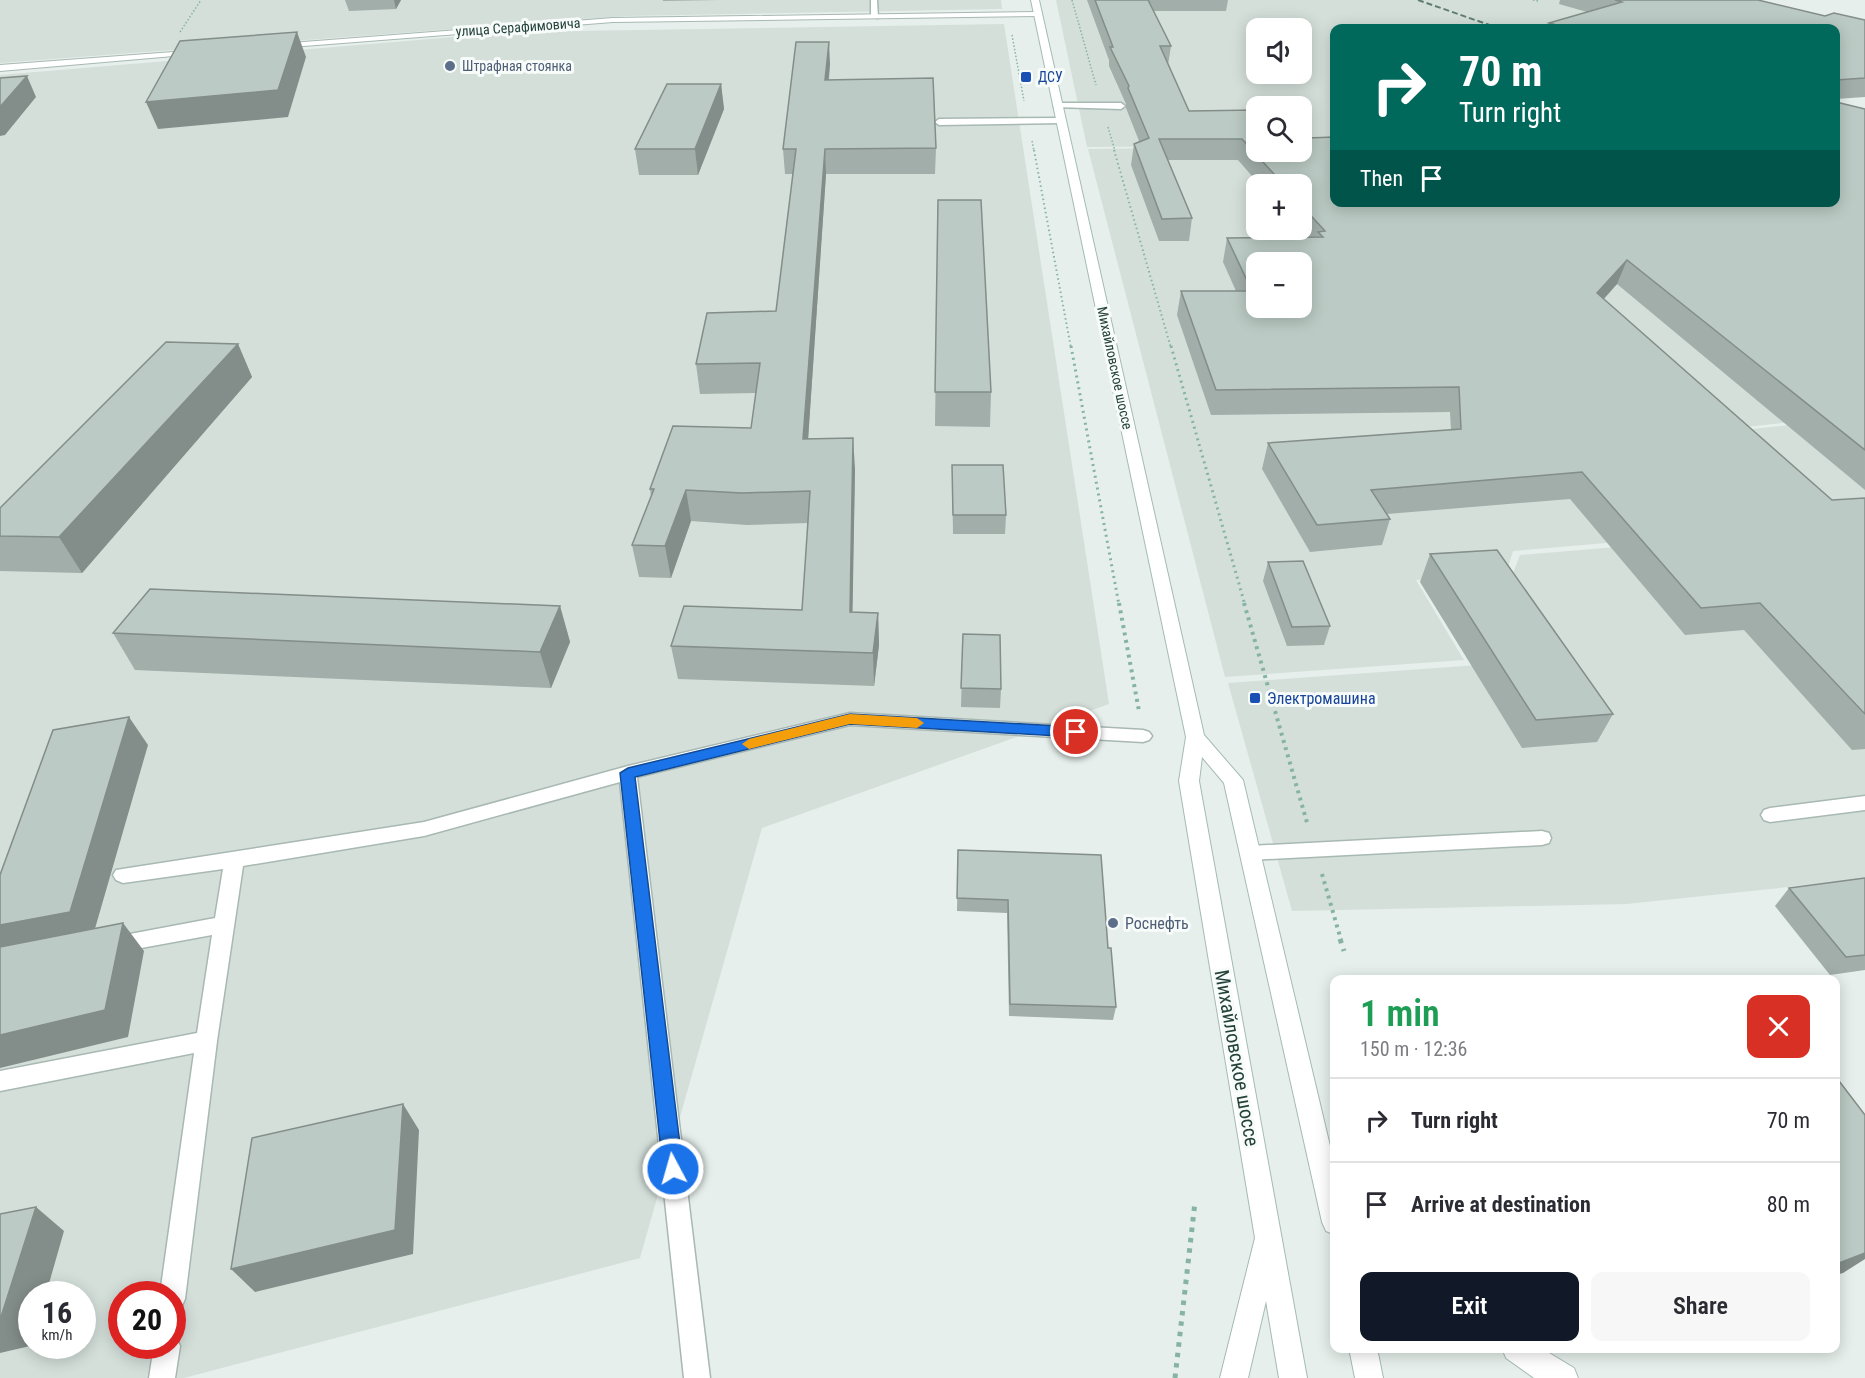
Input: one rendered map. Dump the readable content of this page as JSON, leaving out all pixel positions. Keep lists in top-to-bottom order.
{
  "streets": {
    "main road": ["улица Серафимовича", "Михайловское шоссе"]
  },
  "crossings": [
    ["улица Серафимовича", "Михайловское шоссе"]
  ],
  "places": {
    "other": ["Штрафная стоянка", "Роснефть"],
    "transit": ["ДСУ", "Электромашина"]
  },
  "page": {
    "map_buttons": ["+", "−"],
    "turn": ["70 m", "Turn right"],
    "then": "Then",
    "heading": ["1 min", "150 m · 12:36"],
    "list": [
      {
        "name": "Turn right",
        "value": "70 m"
      },
      {
        "name": "Arrive at destination",
        "value": "80 m"
      }
    ],
    "buttons": ["Exit", "Share"],
    "speed": "16 km/h",
    "limit": "20"
  }
}
